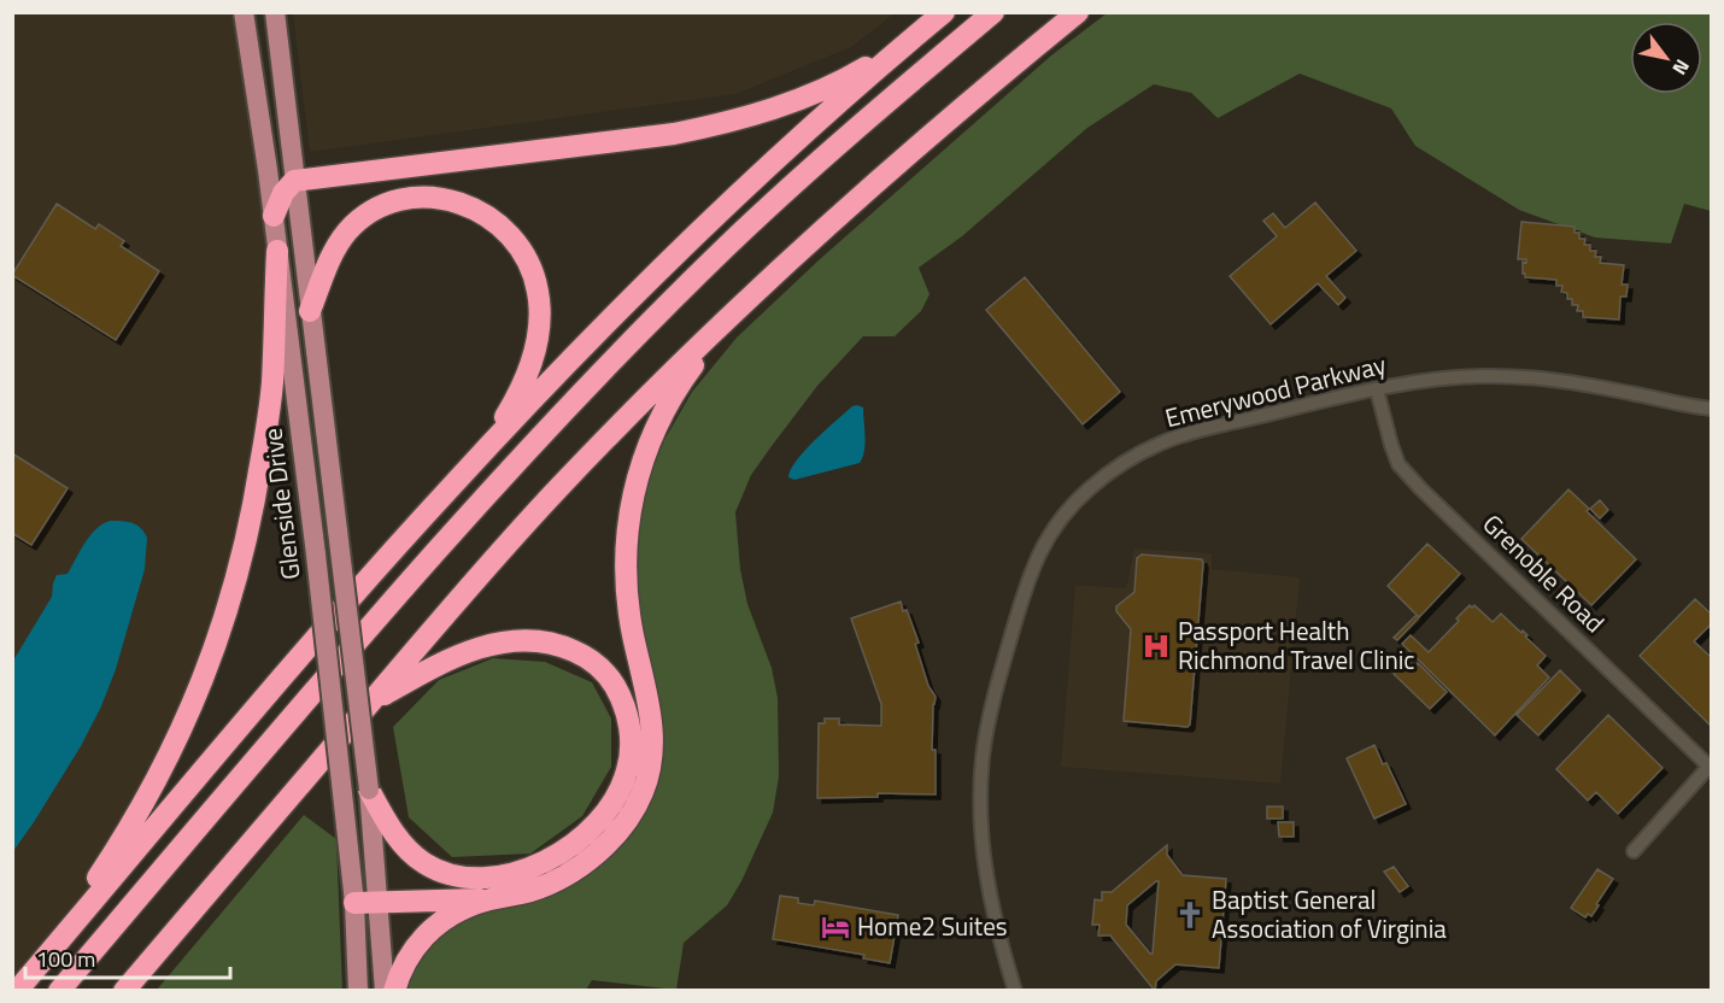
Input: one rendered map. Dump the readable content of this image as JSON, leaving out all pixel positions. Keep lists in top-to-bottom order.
{
  "streets": {
    "main road": ["Glenside Drive"],
    "street": ["Emerywood Parkway", "Grenoble Road"]
  },
  "crossings": [
    ["Emerywood Parkway", "Grenoble Road"]
  ],
  "places": {
    "hospital": ["Passport Health Richmond Travel Clinic"],
    "church": ["Baptist General Association of Virginia"],
    "hotel": ["Home2 Suites"]
  },
  "scale_bar": "100 m",
  "north": "bottom right"
}
